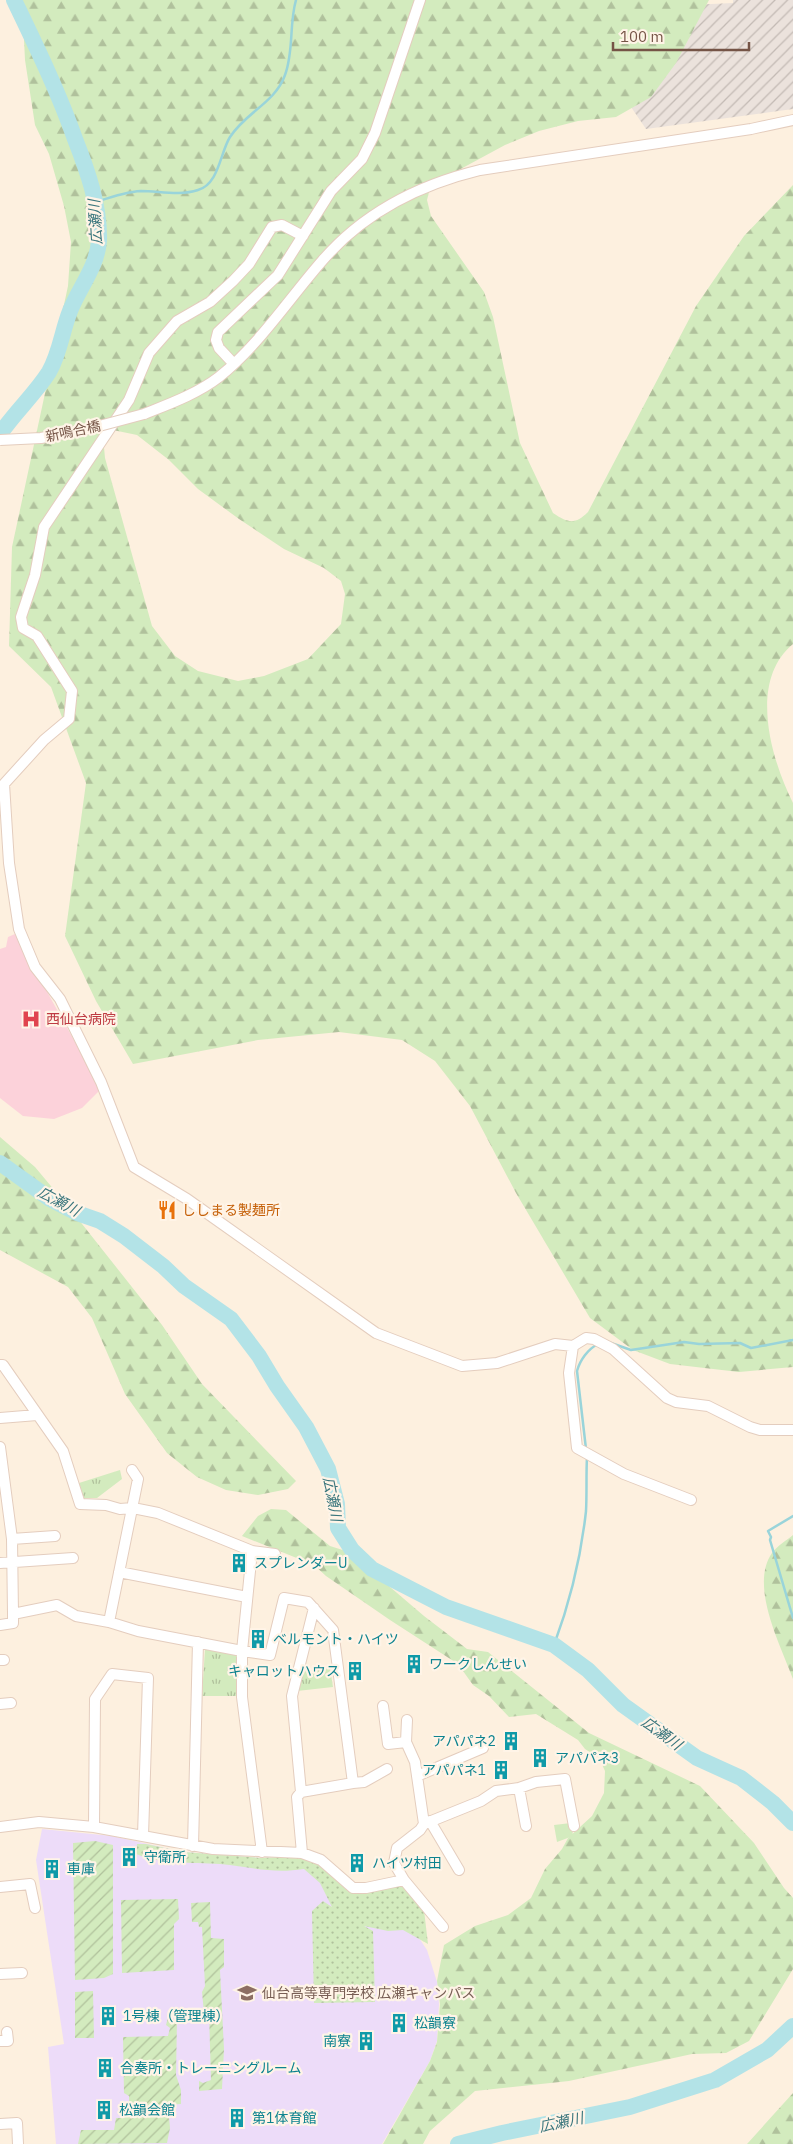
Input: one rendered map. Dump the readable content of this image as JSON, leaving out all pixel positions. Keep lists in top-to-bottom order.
{
  "streets": {
    "street": ["新鳴合橋"]
  },
  "water": ["広瀬川"],
  "places": {
    "hospital": ["西仙台病院"],
    "restaurant": ["ししまる製麺所"],
    "building": [
      "スプレンダーU",
      "ベルモント・ハイツ",
      "ワークしんせい",
      "キャロットハウス",
      "アパパネ2",
      "アパパネ3",
      "アパパネ1",
      "守衛所",
      "ハイツ村田",
      "車庫",
      "1号棟（管理棟）",
      "松韻寮",
      "南寮",
      "合奏所・トレーニングルーム",
      "松韻会館",
      "第1体育館"
    ],
    "school or university": ["仙台高等専門学校 広瀬キャンパス"]
  },
  "scale_bar": "100 m"
}
